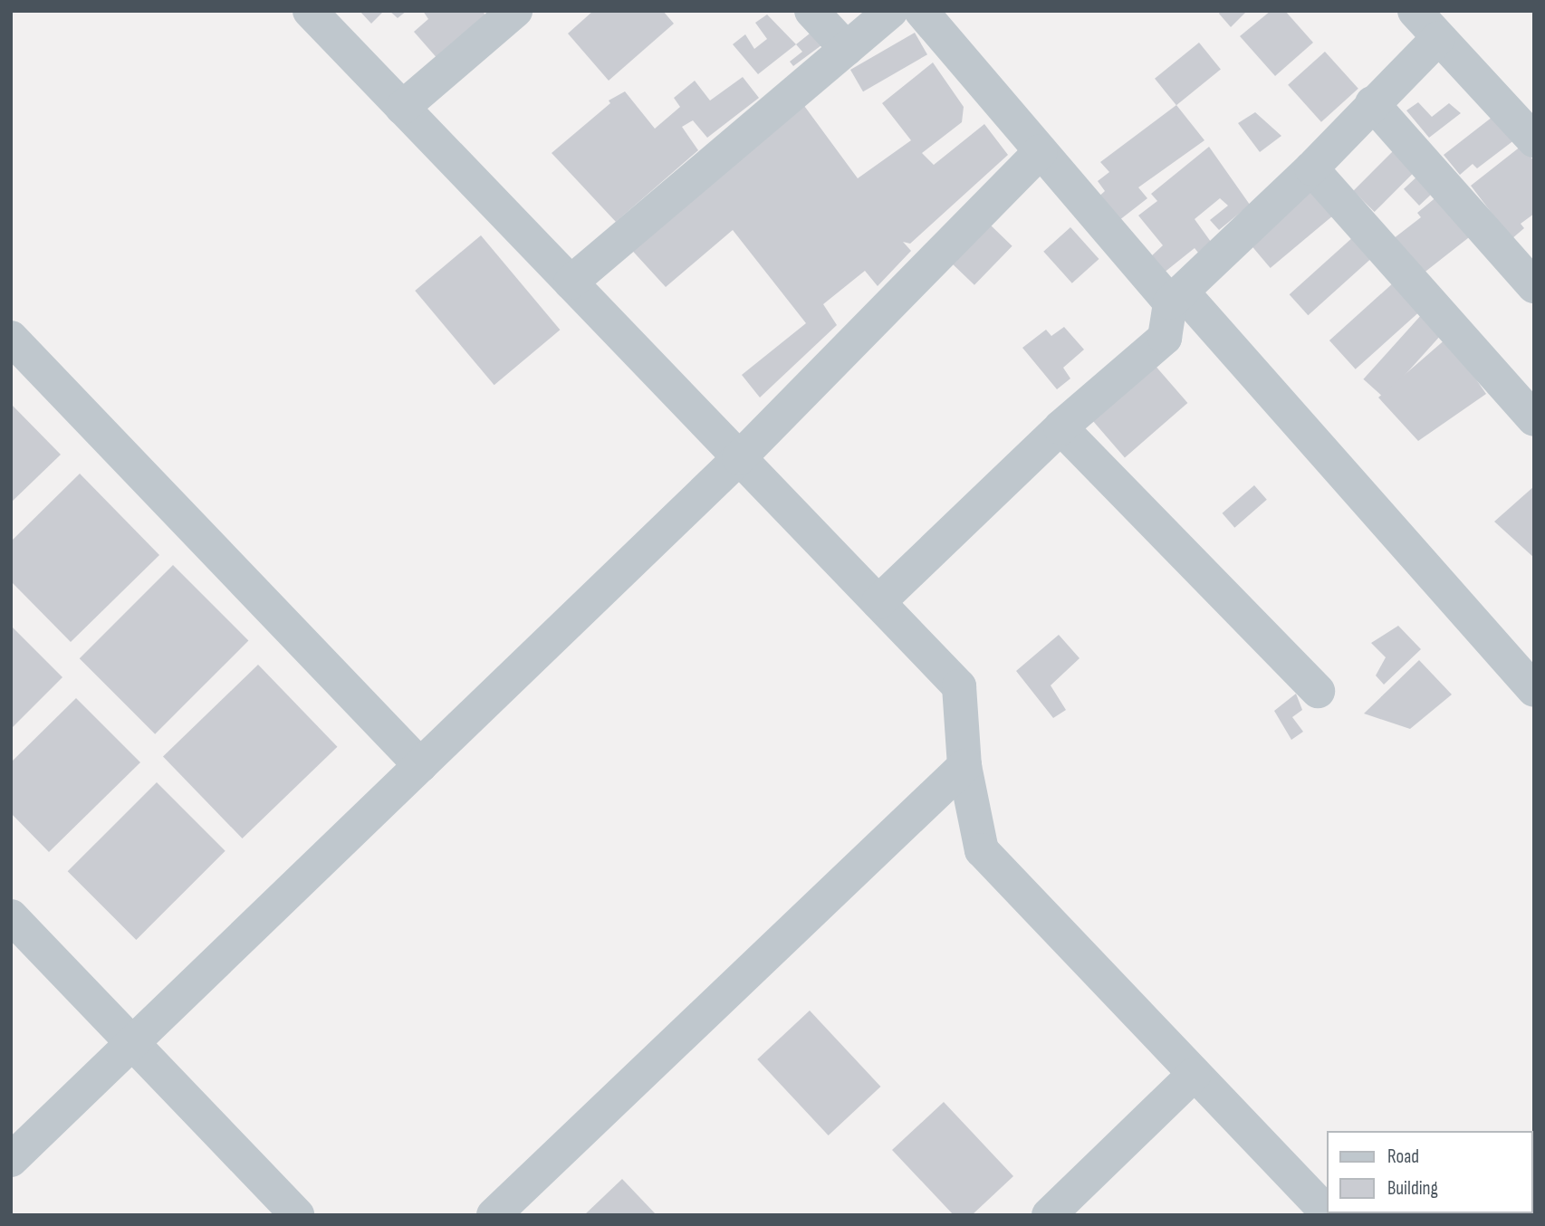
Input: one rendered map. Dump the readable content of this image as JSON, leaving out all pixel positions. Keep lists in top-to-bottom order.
{
  "legend": ["Road", "Building"]
}
